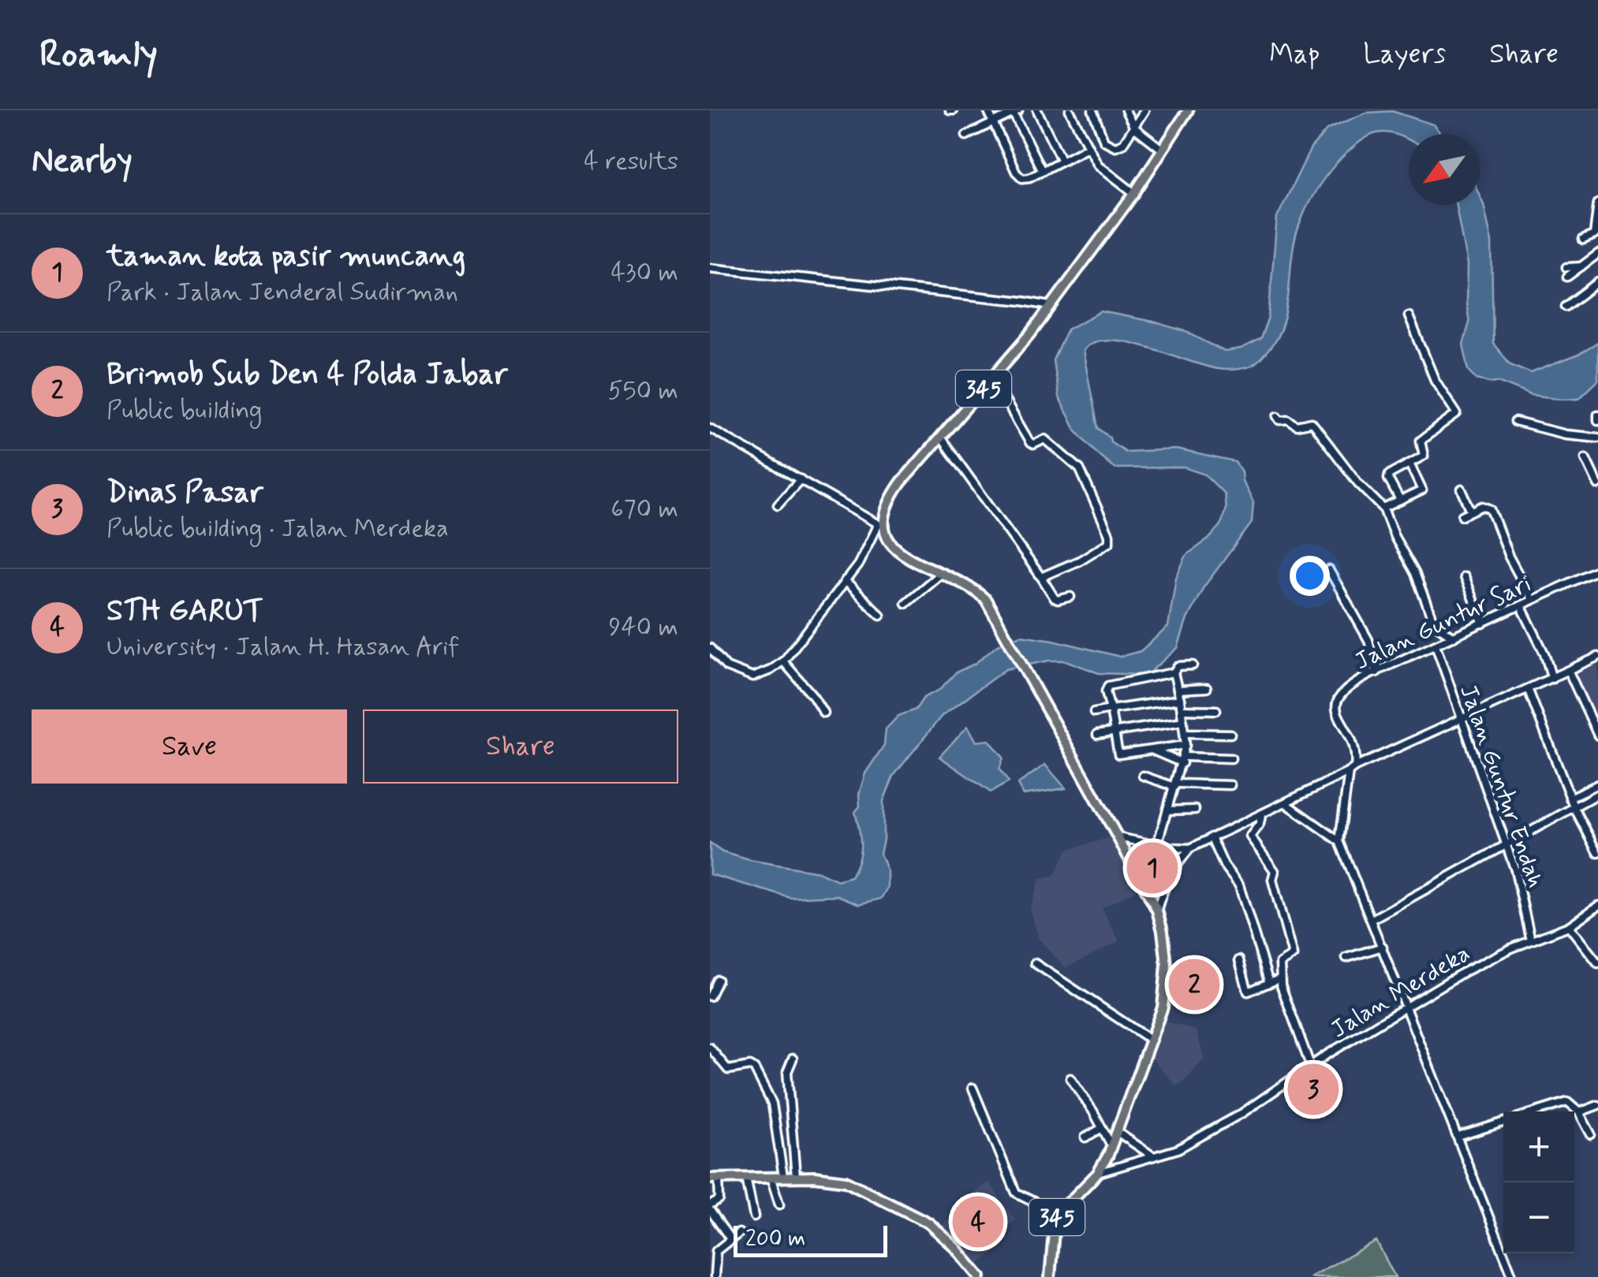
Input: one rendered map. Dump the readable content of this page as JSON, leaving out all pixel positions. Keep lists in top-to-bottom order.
{
  "streets": {
    "main road": ["345"],
    "street": ["Jalan Guntur Sari", "Jalan Guntur Endah", "Jalan Merdeka"]
  },
  "crossings": [
    ["345", "Jalan Merdeka"],
    ["Jalan Guntur Sari", "Jalan Guntur Endah"],
    ["Jalan Guntur Endah", "Jalan Merdeka"]
  ],
  "scale_bar": "200 m",
  "north": "bottom left",
  "page": {
    "header": "Roamly",
    "nav": ["Map", "Layers", "Share"],
    "heading": ["Nearby", "4 results"],
    "list": [
      {
        "mark": "1",
        "name": "taman kota pasir muncang",
        "note": "Park · Jalan Jenderal Sudirman",
        "value": "430 m"
      },
      {
        "mark": "2",
        "name": "Brimob Sub Den 4 Polda Jabar",
        "note": "Public building",
        "value": "550 m"
      },
      {
        "mark": "3",
        "name": "Dinas Pasar",
        "note": "Public building · Jalan Merdeka",
        "value": "670 m"
      },
      {
        "mark": "4",
        "name": "STH GARUT",
        "note": "University · Jalan H. Hasan Arif",
        "value": "940 m"
      }
    ],
    "buttons": ["Save", "Share"],
    "pins": [
      "1",
      "2",
      "3",
      "4"
    ],
    "map_buttons": ["+", "−"],
    "scale": "200 m"
  }
}
